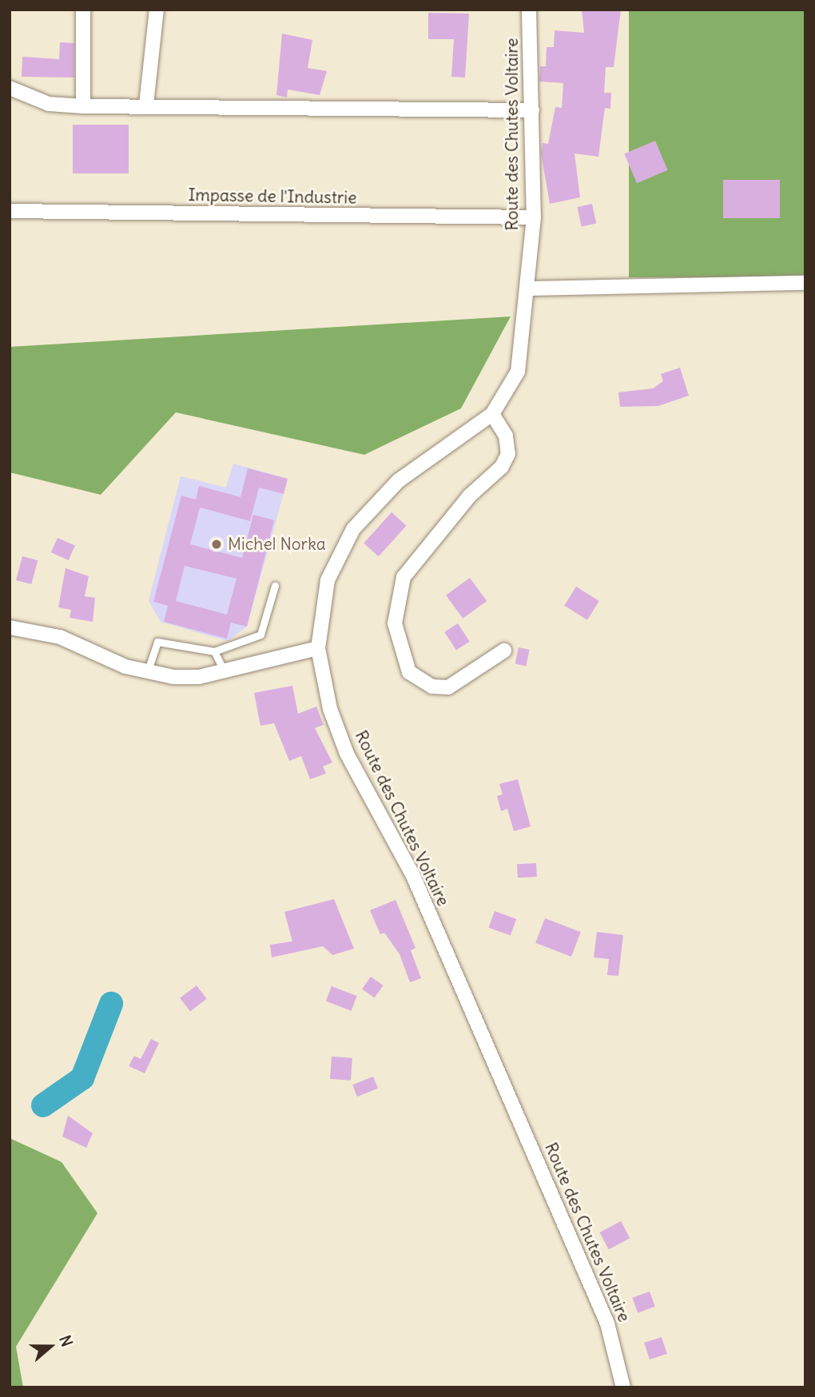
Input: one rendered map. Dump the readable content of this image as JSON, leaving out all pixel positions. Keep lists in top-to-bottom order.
{
  "streets": {
    "street": ["Route des Chutes Voltaire", "Impasse de l'Industrie"]
  },
  "crossings": [
    ["Route des Chutes Voltaire", "Impasse de l'Industrie"]
  ],
  "places": ["Michel Norka"],
  "north": "right"
}
